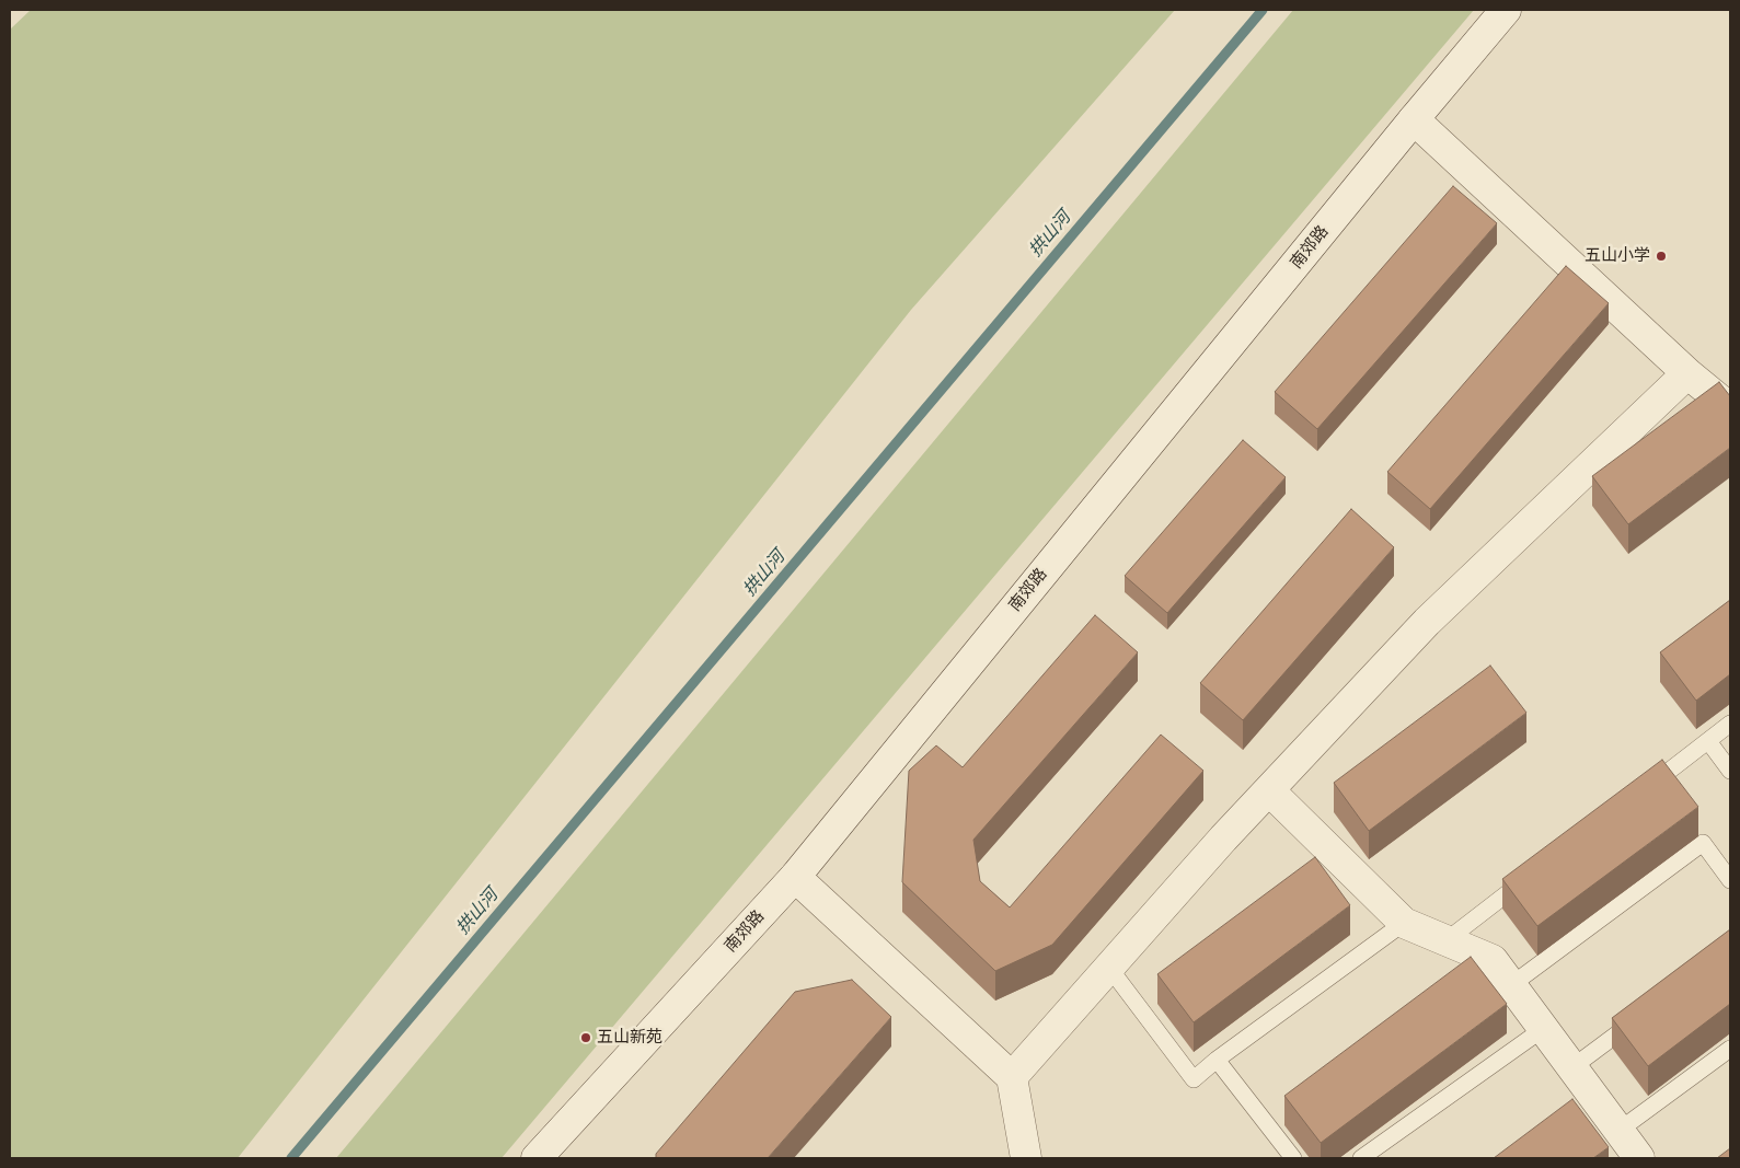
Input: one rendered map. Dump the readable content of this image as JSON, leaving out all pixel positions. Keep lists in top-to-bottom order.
{
  "streets": {
    "street": ["南郊路"]
  },
  "water": ["拱山河"],
  "places": ["五山小学", "五山新苑"]
}
